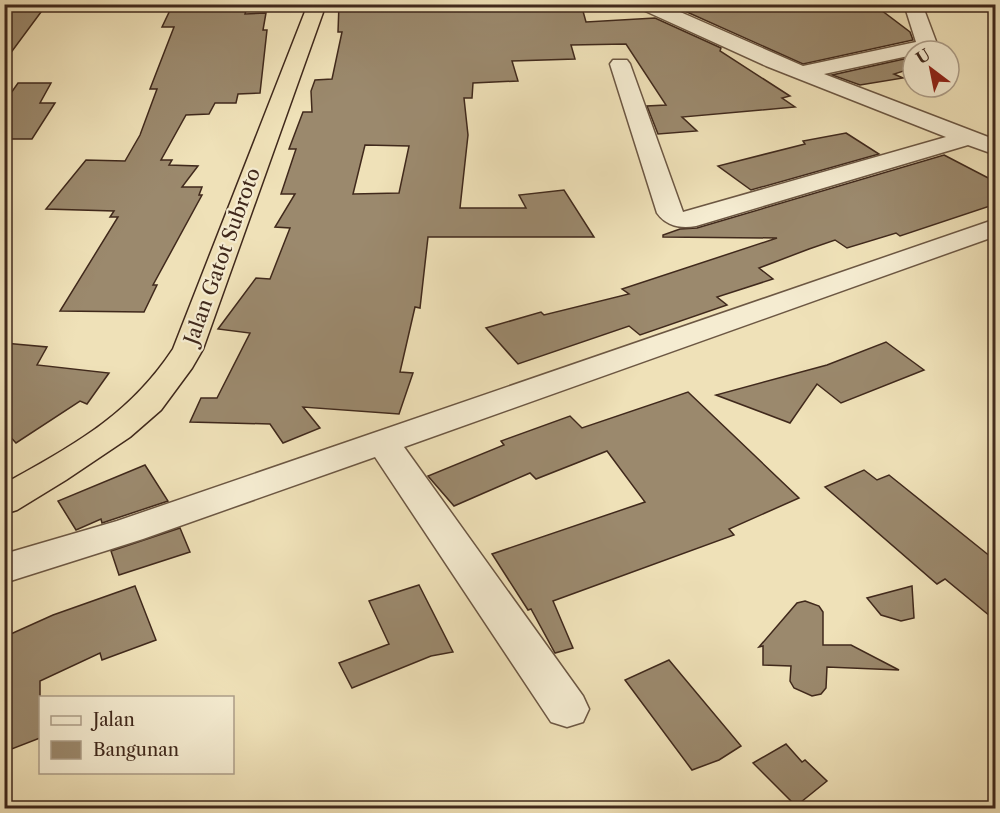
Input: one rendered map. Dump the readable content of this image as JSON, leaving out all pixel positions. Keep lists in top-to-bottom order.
{
  "streets": {
    "highway": ["Jalan Gatot Subroto"]
  },
  "legend": ["Jalan", "Bangunan"],
  "north": "top left"
}
